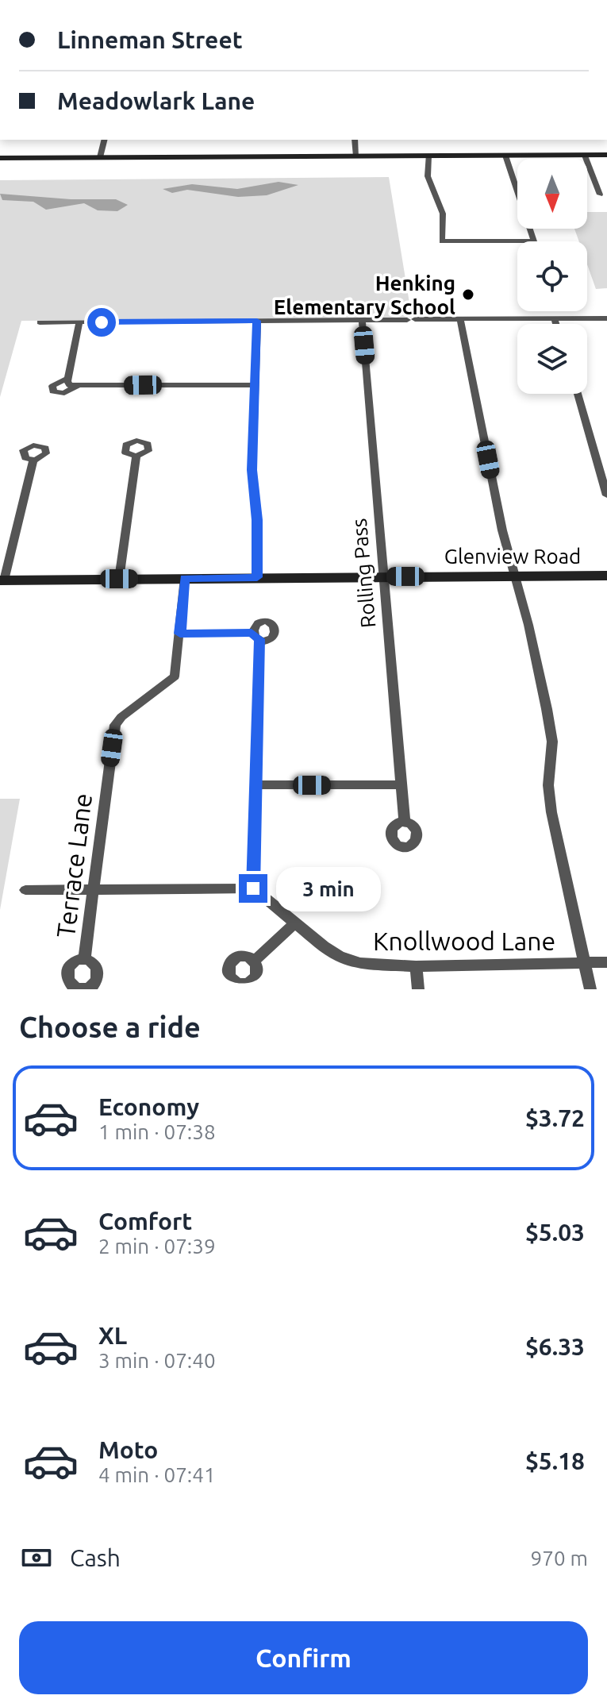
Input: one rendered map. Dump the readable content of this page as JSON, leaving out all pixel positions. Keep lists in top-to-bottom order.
{
  "streets": {
    "main road": ["Glenview Road"],
    "street": ["Rolling Pass", "Terrace Lane", "Knollwood Lane"]
  },
  "crossings": [
    ["Glenview Road", "Rolling Pass"],
    ["Glenview Road", "Terrace Lane"]
  ],
  "places": ["Henking Elementary School"],
  "north": "bottom",
  "page": {
    "banner": ["Linneman Street", "Meadowlark Lane"],
    "bubble": "3 min",
    "heading": "Choose a ride",
    "list": [
      {
        "name": "Economy",
        "note": "1 min · 07:38",
        "value": "$3.72"
      },
      {
        "name": "Comfort",
        "note": "2 min · 07:39",
        "value": "$5.03"
      },
      {
        "name": "XL",
        "note": "3 min · 07:40",
        "value": "$6.33"
      },
      {
        "name": "Moto",
        "note": "4 min · 07:41",
        "value": "$5.18"
      }
    ],
    "pay": ["Cash", "970 m"],
    "buttons": "Confirm"
  }
}
